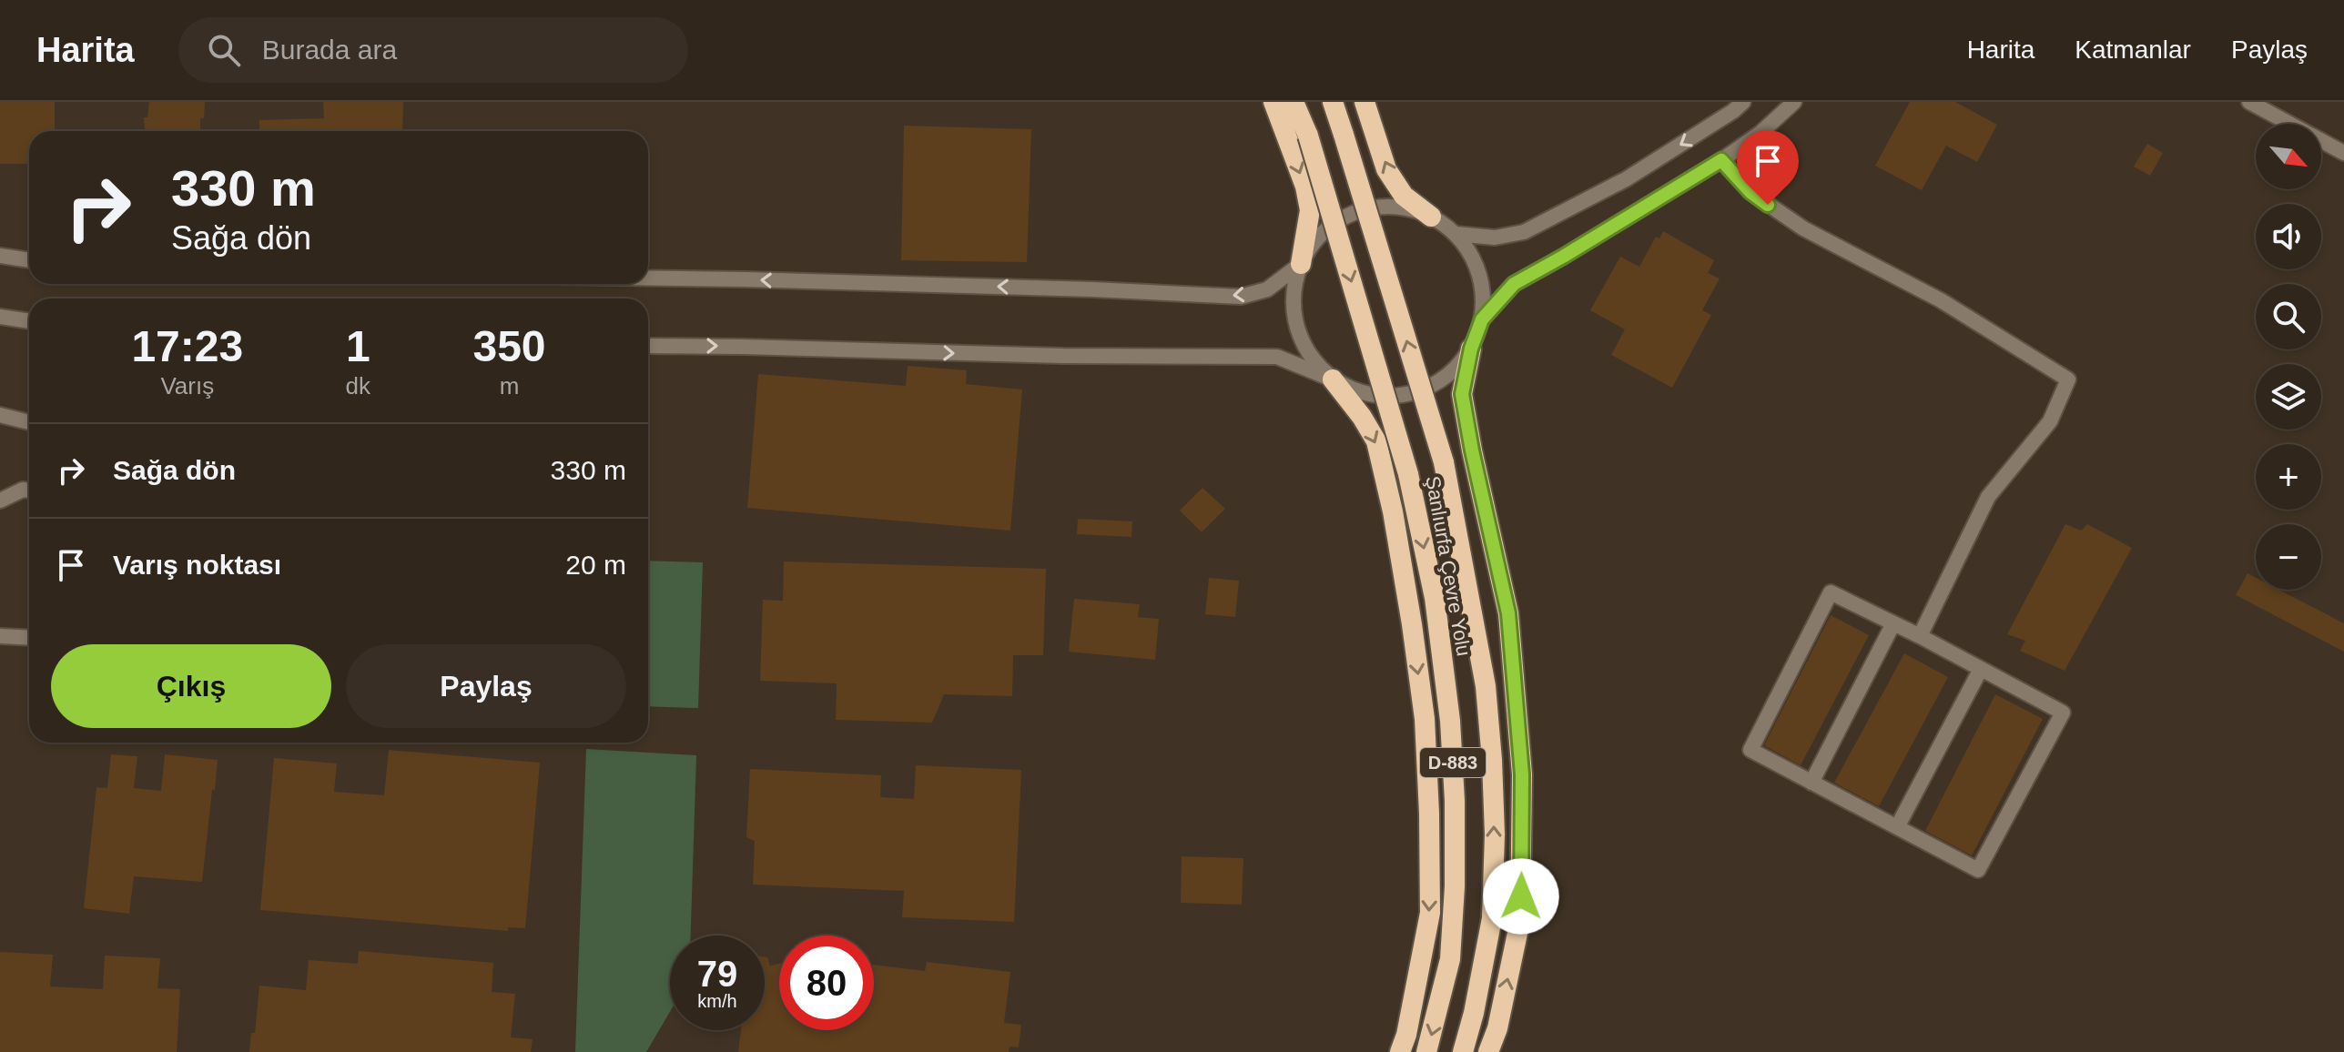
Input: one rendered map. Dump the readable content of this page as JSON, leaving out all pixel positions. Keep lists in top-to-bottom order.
{
  "streets": {
    "highway": ["Şanlıurfa Çevre Yolu", "D-883"]
  },
  "north": "bottom right",
  "page": {
    "header": "Harita",
    "search": "Burada ara",
    "nav": ["Harita", "Katmanlar", "Paylaş"],
    "map_buttons": ["+", "−"],
    "turn": ["330 m", "Sağa dön"],
    "eta": [
      "17:23",
      "Varış",
      "1",
      "dk",
      "350",
      "m"
    ],
    "list": [
      {
        "name": "Sağa dön",
        "value": "330 m"
      },
      {
        "name": "Varış noktası",
        "value": "20 m"
      }
    ],
    "buttons": ["Çıkış", "Paylaş"],
    "speed": "79 km/h",
    "limit": "80"
  }
}
